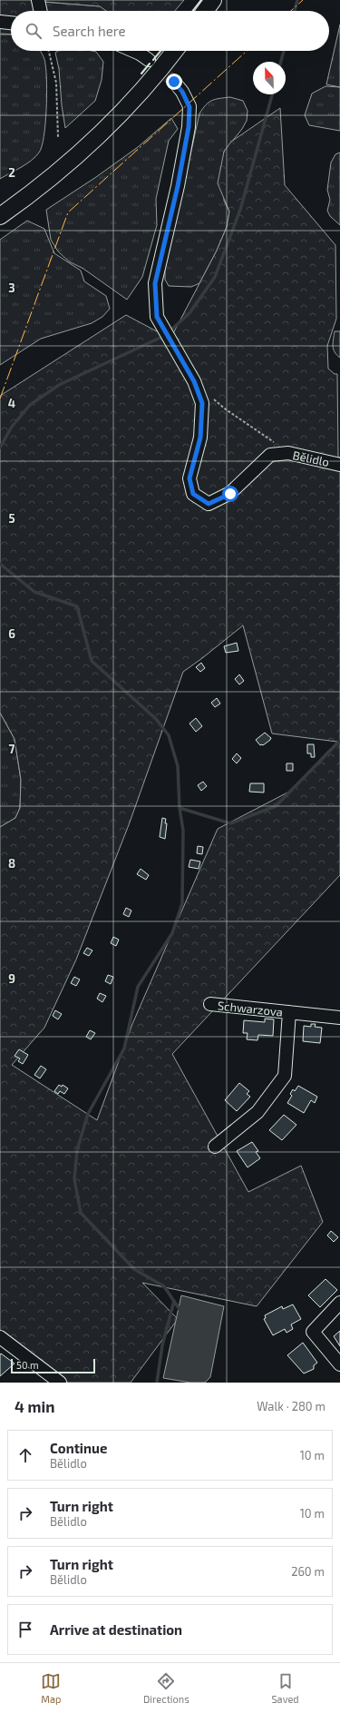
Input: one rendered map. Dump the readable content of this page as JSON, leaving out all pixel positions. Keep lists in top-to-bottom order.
{
  "streets": {
    "street": ["Bělidlo", "Schwarzova"]
  },
  "scale_bar": "50 m",
  "north": "top",
  "page": {
    "search": "Search here",
    "scale": "50 m",
    "heading": ["4 min", "Walk · 280 m"],
    "list": [
      ["Continue", "Bělidlo", "10 m"],
      ["Turn right", "Bělidlo", "10 m"],
      ["Turn right", "Bělidlo", "260 m"],
      "Arrive at destination"
    ],
    "nav": ["Map", "Directions", "Saved"]
  },
  "grid": {
    "rows": [
      "2",
      "3",
      "4",
      "5",
      "6",
      "7",
      "8",
      "9"
    ]
  }
}
